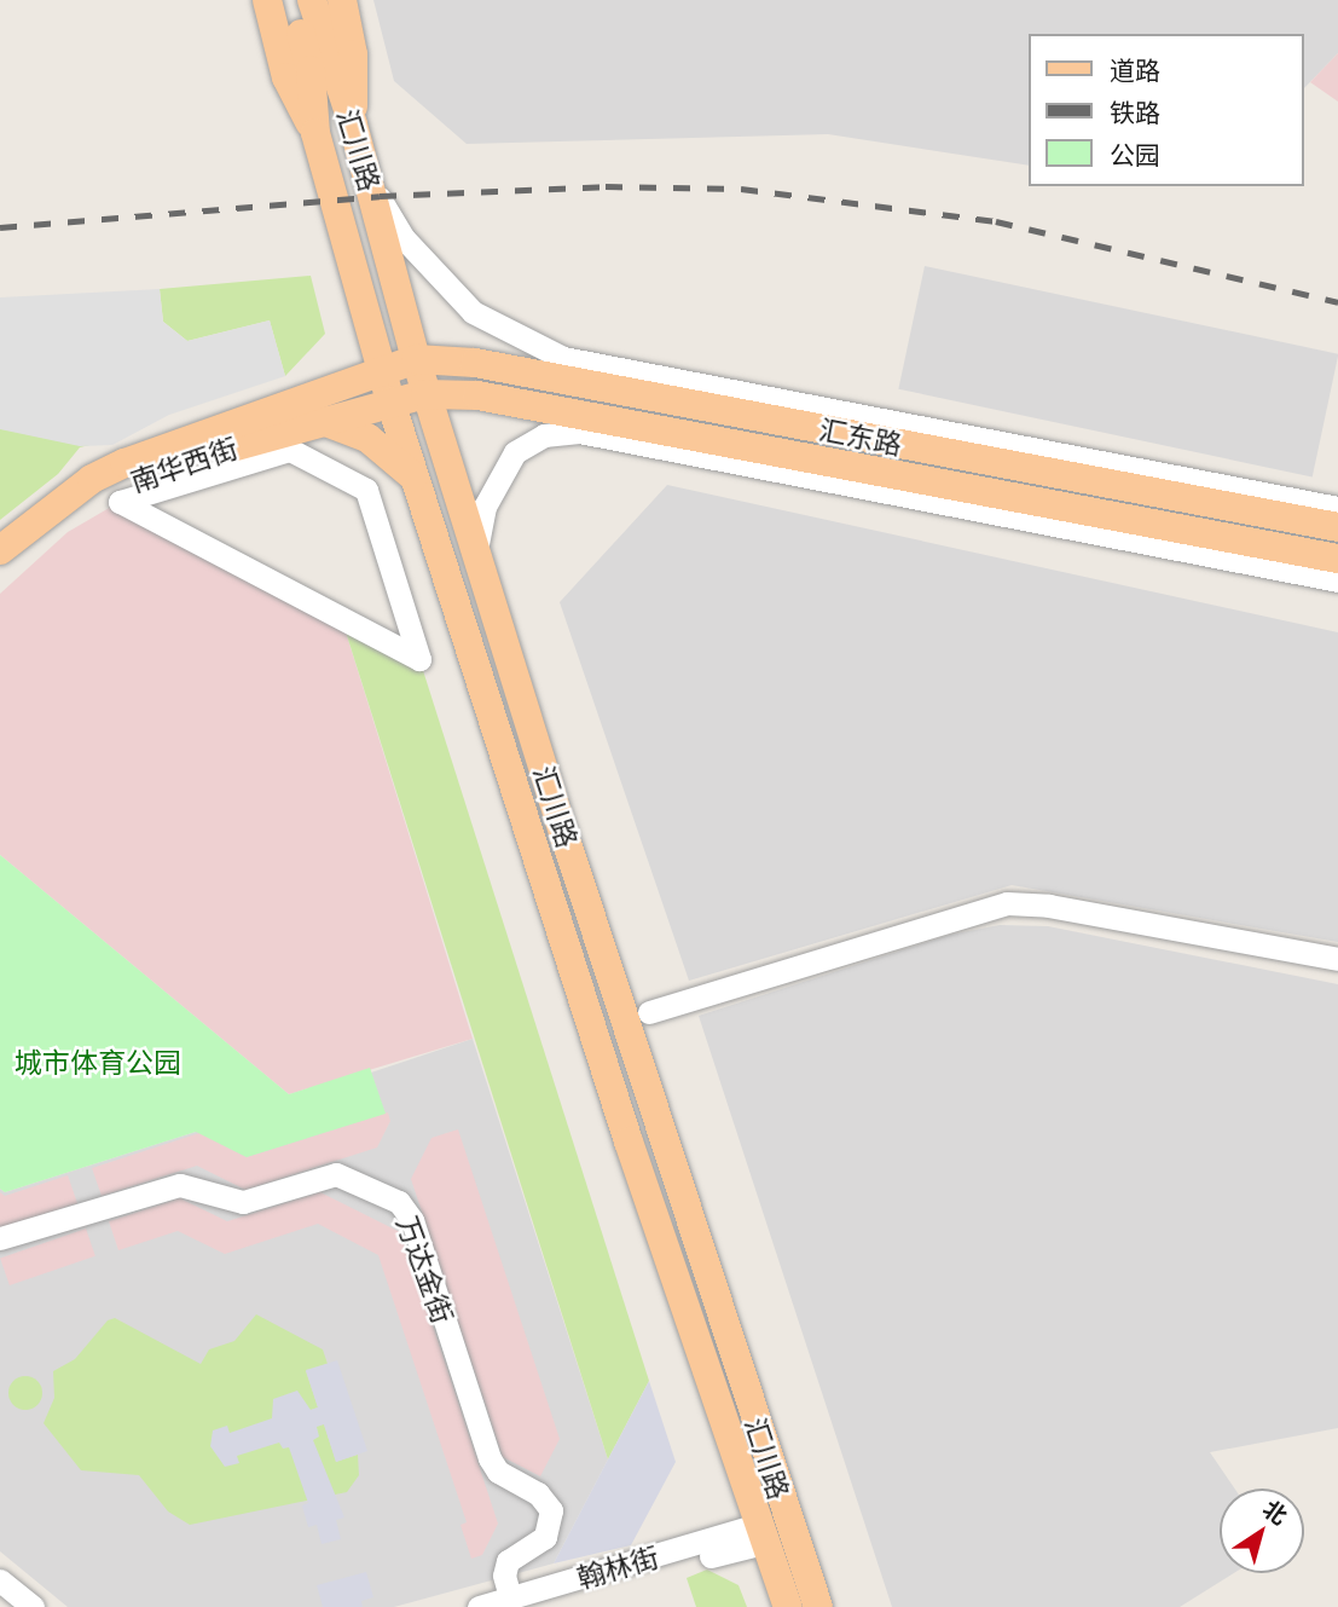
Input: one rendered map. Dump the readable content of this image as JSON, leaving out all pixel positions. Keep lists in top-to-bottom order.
{
  "streets": {
    "main road": ["汇川路", "汇东路", "南华西街"],
    "street": ["万达金街", "翰林街"]
  },
  "crossings": [
    ["汇川路", "汇东路"],
    ["汇川路", "南华西街"],
    ["汇川路", "翰林街"],
    ["汇东路", "南华西街"],
    ["万达金街", "翰林街"]
  ],
  "parks": ["城市体育公园"],
  "legend": ["道路", "铁路", "公园"],
  "north": "top right"
}
